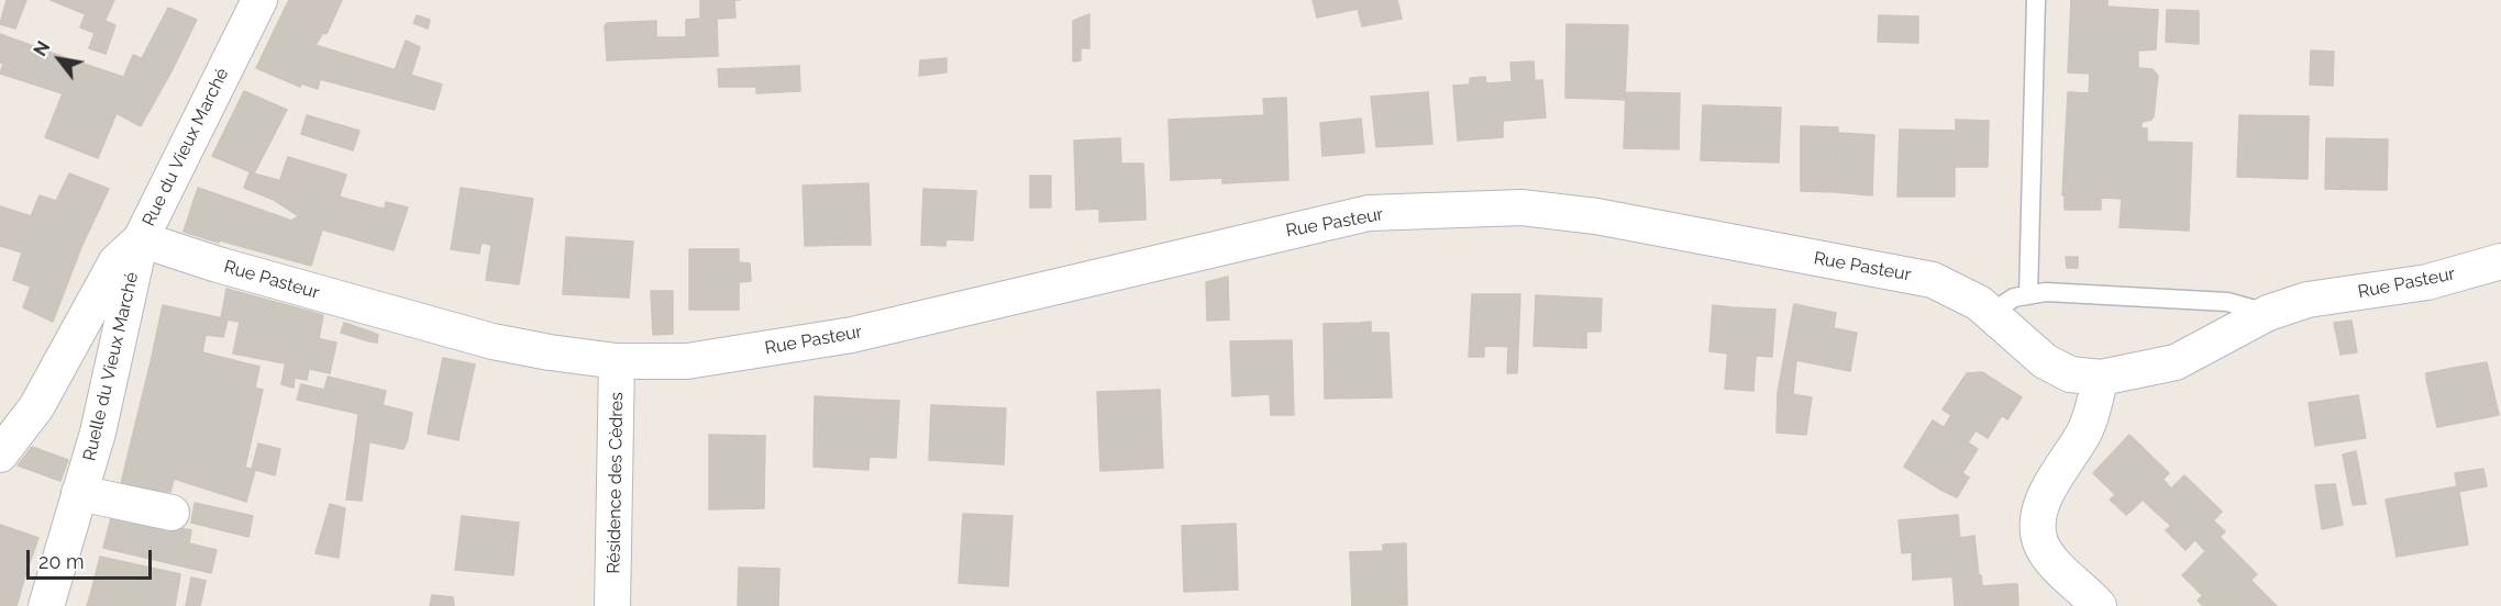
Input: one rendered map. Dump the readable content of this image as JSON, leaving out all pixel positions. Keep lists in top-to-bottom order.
{
  "streets": {
    "street": [
      "Rue du Vieux Marché",
      "Rue Pasteur",
      "Ruelle du Vieux Marché",
      "Résidence des Cèdres"
    ]
  },
  "crossings": [
    ["Rue du Vieux Marché", "Rue Pasteur"],
    ["Rue du Vieux Marché", "Ruelle du Vieux Marché"],
    ["Rue Pasteur", "Ruelle du Vieux Marché"],
    ["Rue Pasteur", "Résidence des Cèdres"]
  ],
  "scale_bar": "20 m",
  "north": "top left"
}
